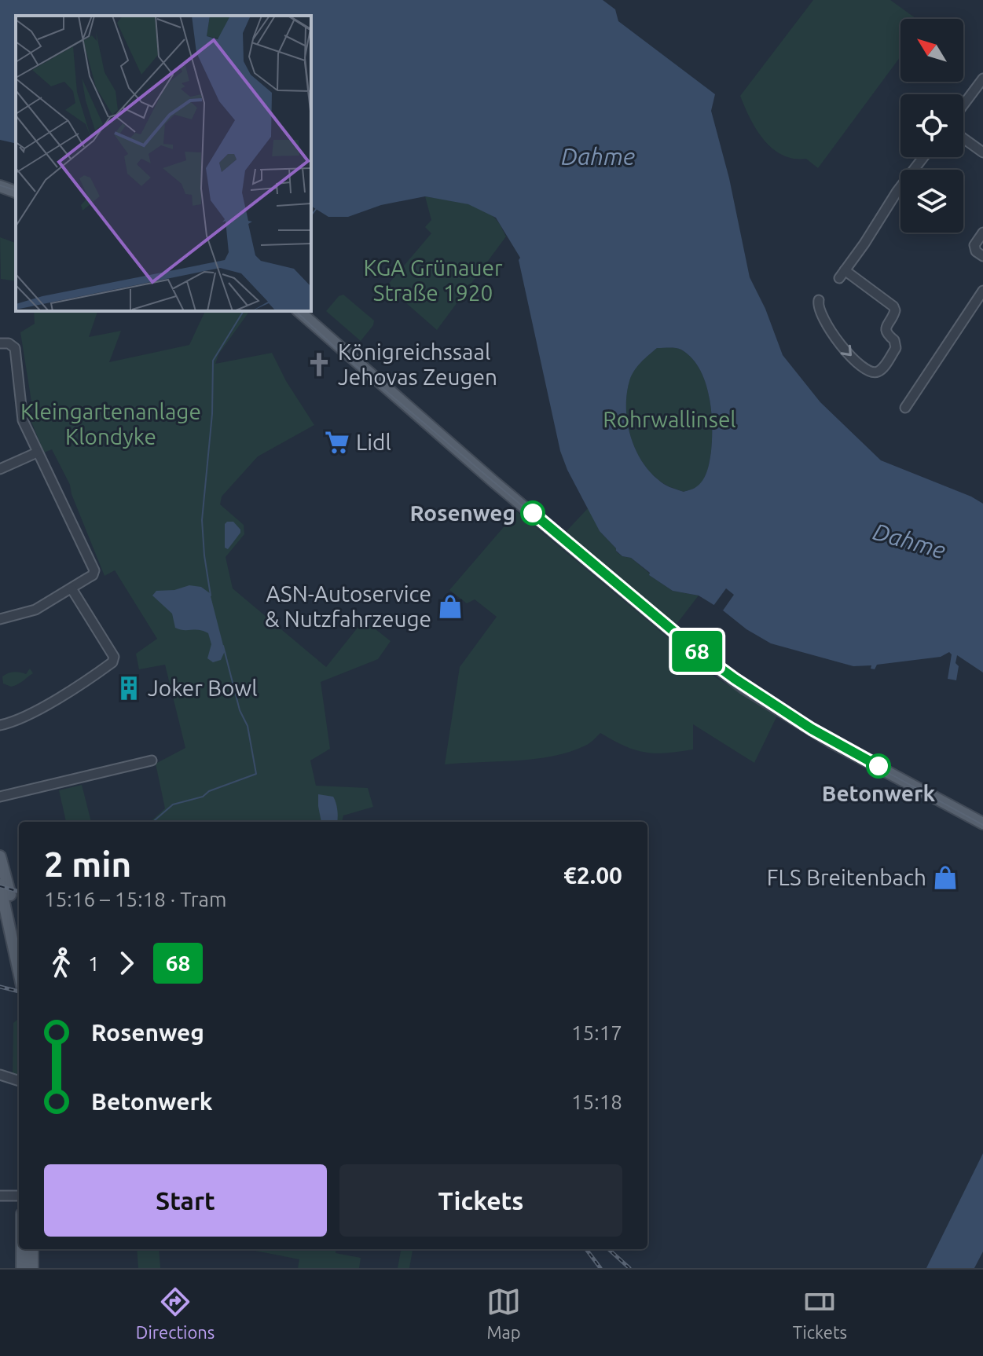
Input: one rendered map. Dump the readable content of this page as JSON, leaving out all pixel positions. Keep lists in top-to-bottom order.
{
  "water": ["Dahme"],
  "parks": ["KGA Grünauer Straße 1920", "Kleingartenanlage Klondyke", "Rohrwallinsel"],
  "places": {
    "church": ["Königreichssaal Jehovas Zeugen"],
    "supermarket": ["Lidl"],
    "other": ["Rosenweg", "Betonwerk"],
    "shop": ["ASN-Autoservice & Nutzfahrzeuge", "FLS Breitenbach"],
    "building": ["Joker Bowl"]
  },
  "lines": ["tram line 68"],
  "north": "top left",
  "page": {
    "on_map": "68",
    "heading": ["2 min", "15:16 – 15:18 · Tram", "€2.00"],
    "legs": ["1", "68"],
    "list": [
      {
        "name": "Rosenweg",
        "value": "15:17"
      },
      {
        "name": "Betonwerk",
        "value": "15:18"
      }
    ],
    "buttons": ["Start", "Tickets"],
    "tabs": ["Directions", "Map", "Tickets"]
  }
}
